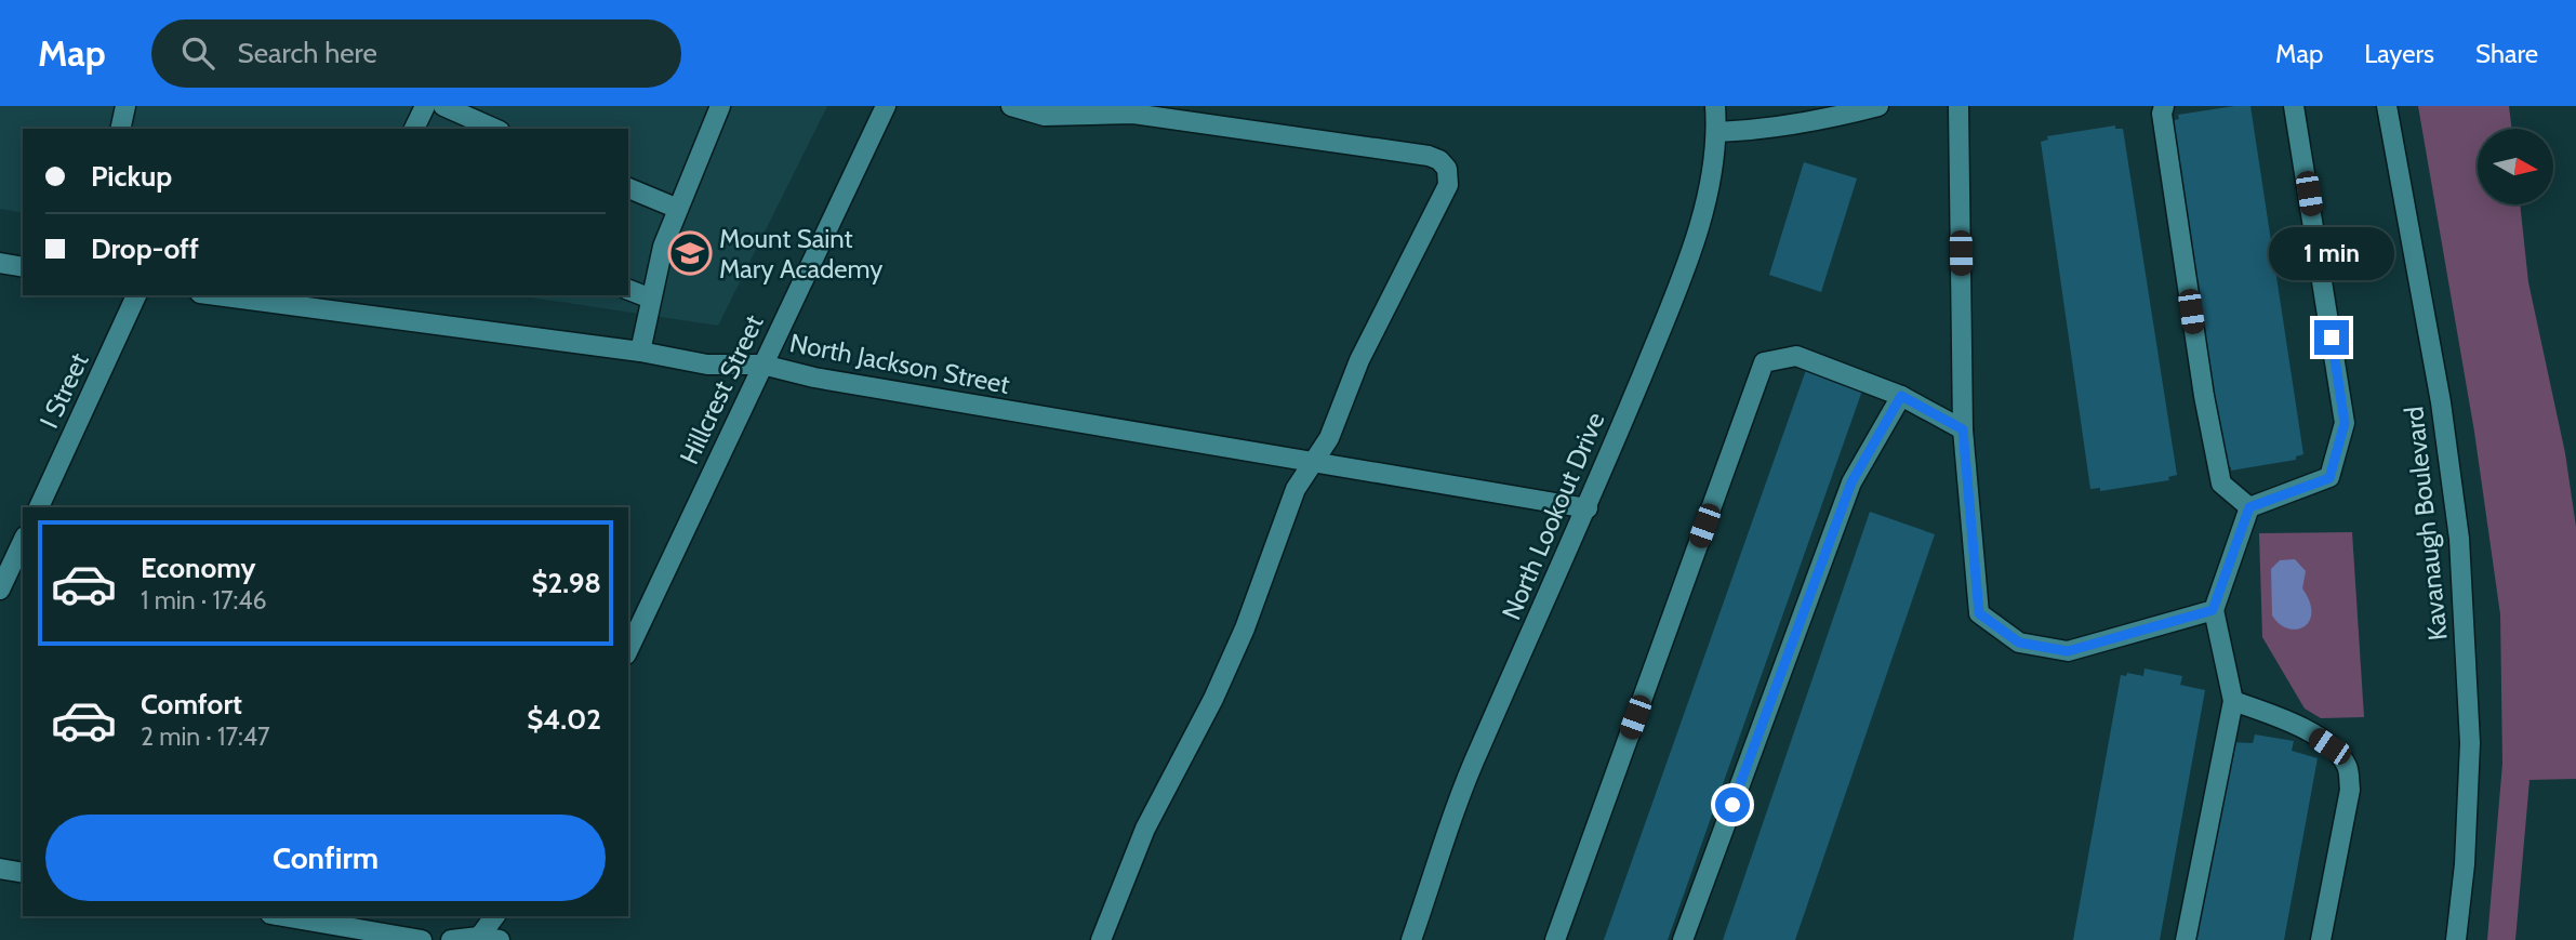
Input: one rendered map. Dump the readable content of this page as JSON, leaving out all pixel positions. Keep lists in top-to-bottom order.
{
  "streets": {
    "street": [
      "North Jackson Street",
      "Hillcrest Street",
      "I Street",
      "North Lookout Drive",
      "Kavanaugh Boulevard"
    ]
  },
  "crossings": [
    ["North Jackson Street", "Hillcrest Street"],
    ["North Jackson Street", "North Lookout Drive"]
  ],
  "places": {
    "school or university": ["Mount Saint Mary Academy"]
  },
  "north": "right",
  "page": {
    "header": "Map",
    "search": "Search here",
    "nav": ["Map", "Layers", "Share"],
    "banner": ["Pickup", "Drop-off"],
    "bubble": "1 min",
    "list": [
      {
        "name": "Economy",
        "note": "1 min · 17:46",
        "value": "$2.98"
      },
      {
        "name": "Comfort",
        "note": "2 min · 17:47",
        "value": "$4.02"
      }
    ],
    "buttons": "Confirm"
  }
}
